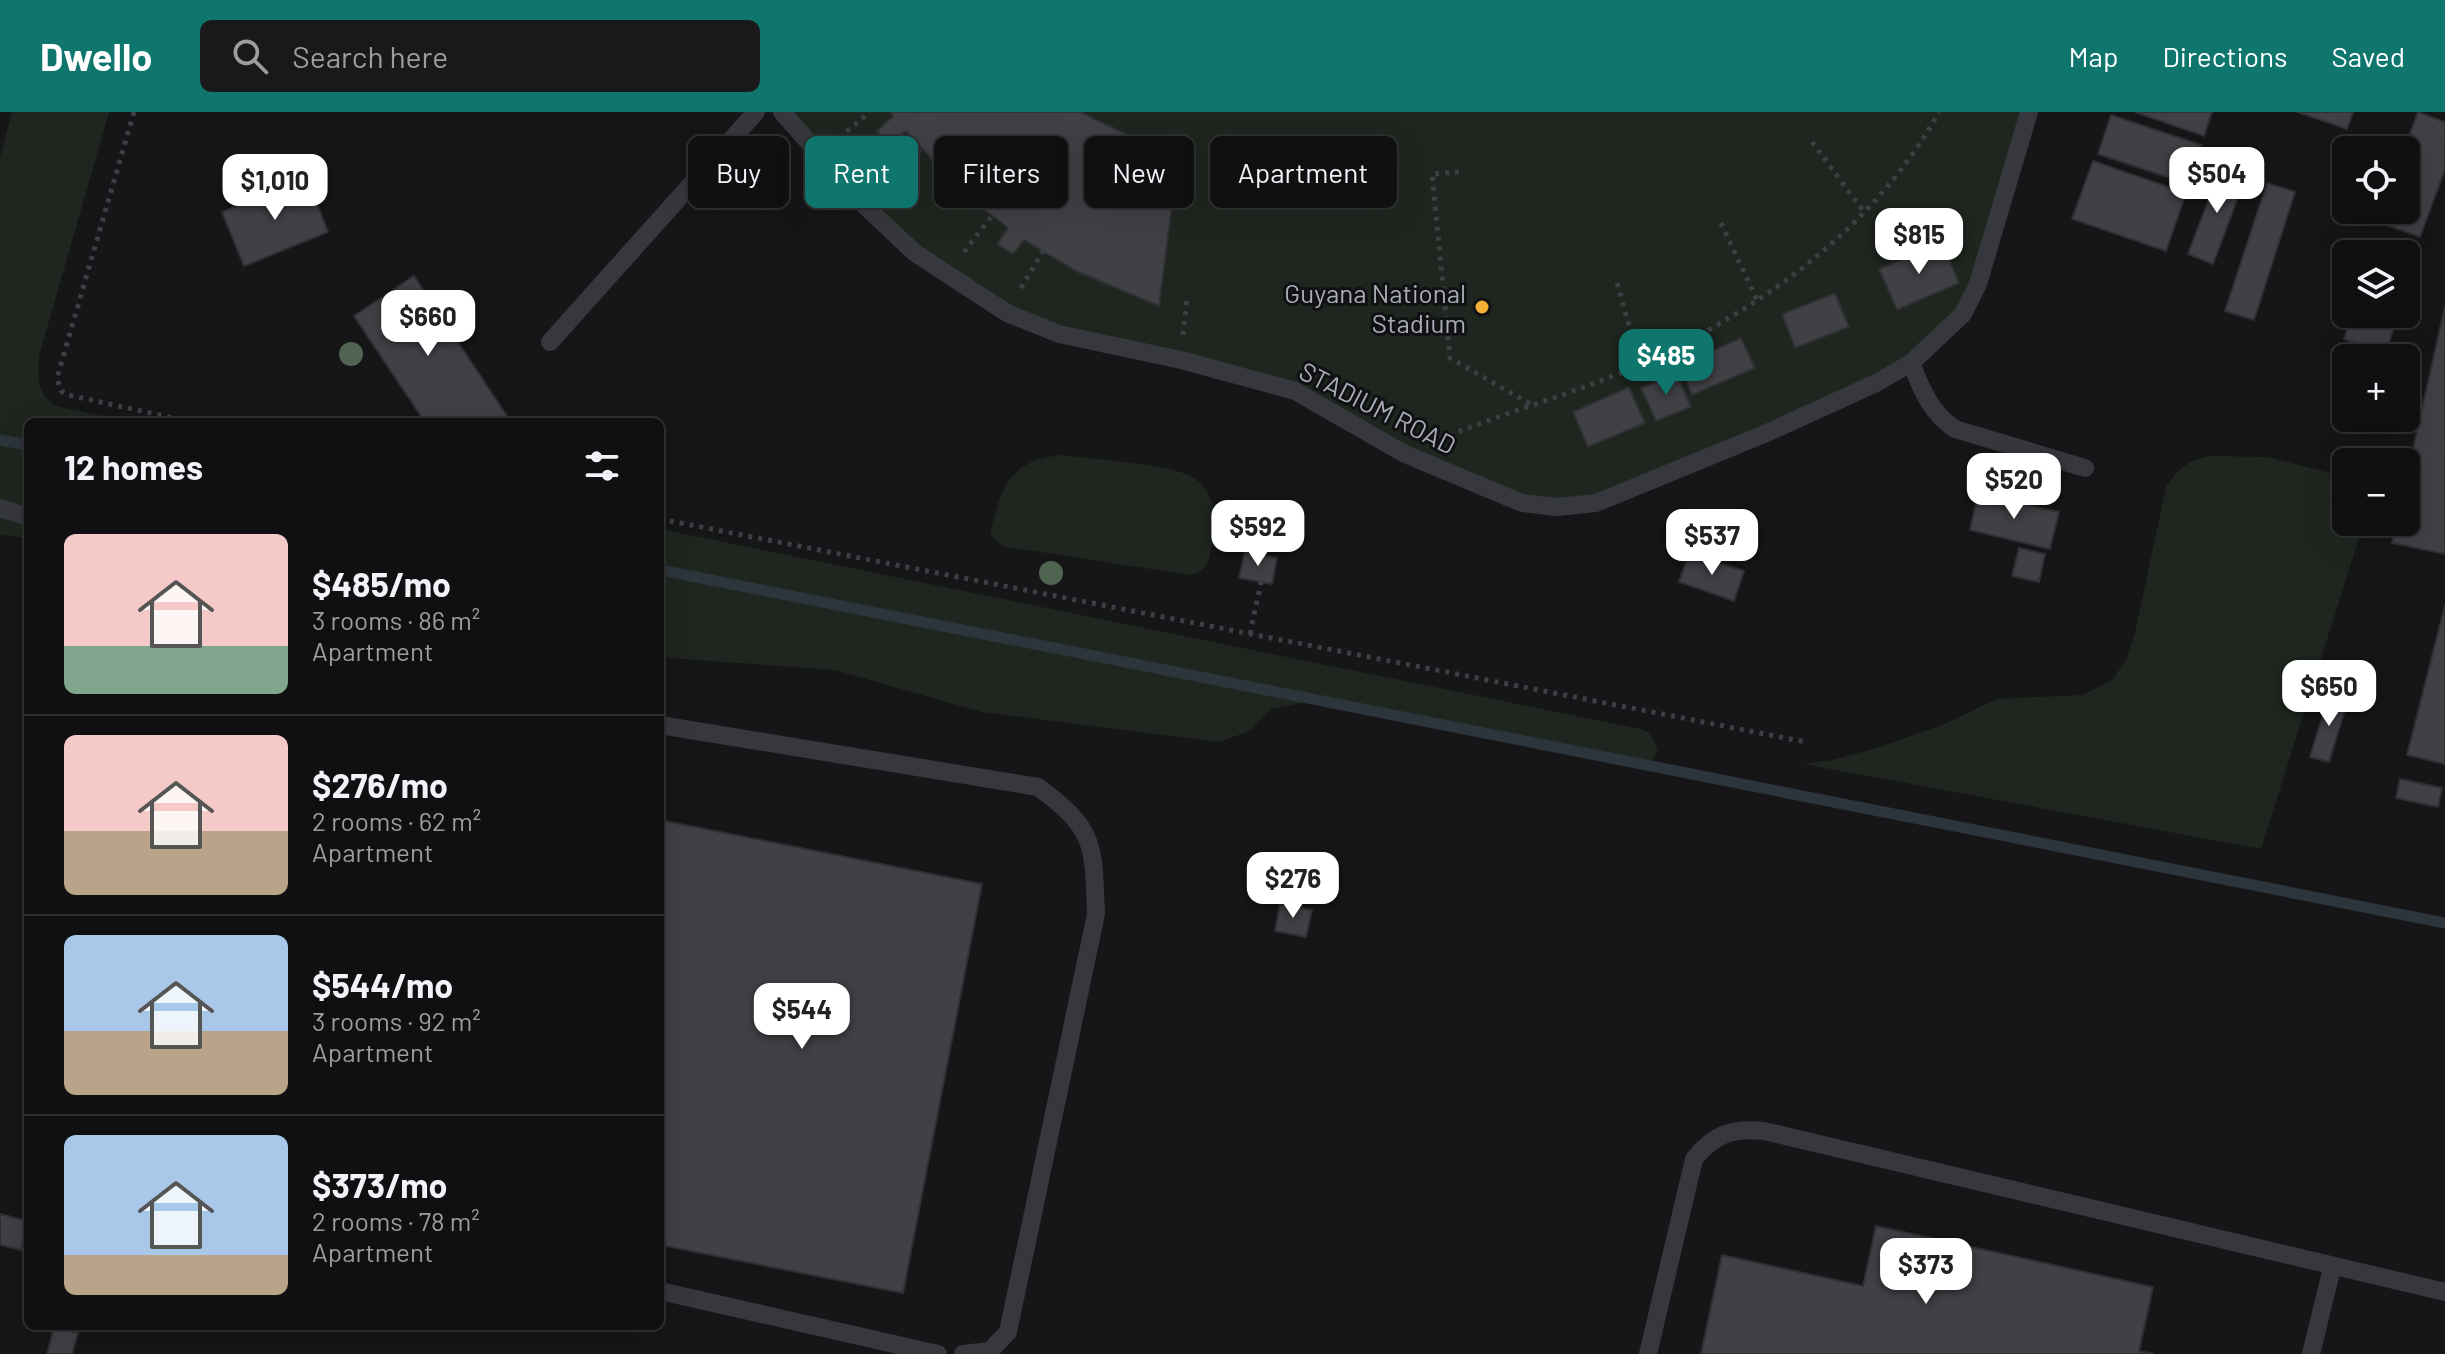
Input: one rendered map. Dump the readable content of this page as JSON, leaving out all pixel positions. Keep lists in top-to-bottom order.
{
  "streets": {
    "lane": ["STADIUM ROAD"]
  },
  "places": ["Guyana National Stadium"],
  "page": {
    "header": "Dwello",
    "search": "Search here",
    "nav": ["Map", "Directions", "Saved"],
    "map_buttons": ["+", "−"],
    "chip": [
      "Buy",
      "Rent",
      "Filters",
      "New",
      "Apartment"
    ],
    "price": [
      "$504",
      "$1,010",
      "$815",
      "$660",
      "$485",
      "$520",
      "$592",
      "$537",
      "$650",
      "$276",
      "$544",
      "$373"
    ],
    "heading": "12 homes",
    "list": [
      {
        "name": "$485/mo",
        "note": "3 rooms · 86 m² · Apartment"
      },
      {
        "name": "$276/mo",
        "note": "2 rooms · 62 m² · Apartment"
      },
      {
        "name": "$544/mo",
        "note": "3 rooms · 92 m² · Apartment"
      },
      {
        "name": "$373/mo",
        "note": "2 rooms · 78 m² · Apartment"
      }
    ]
  }
}
